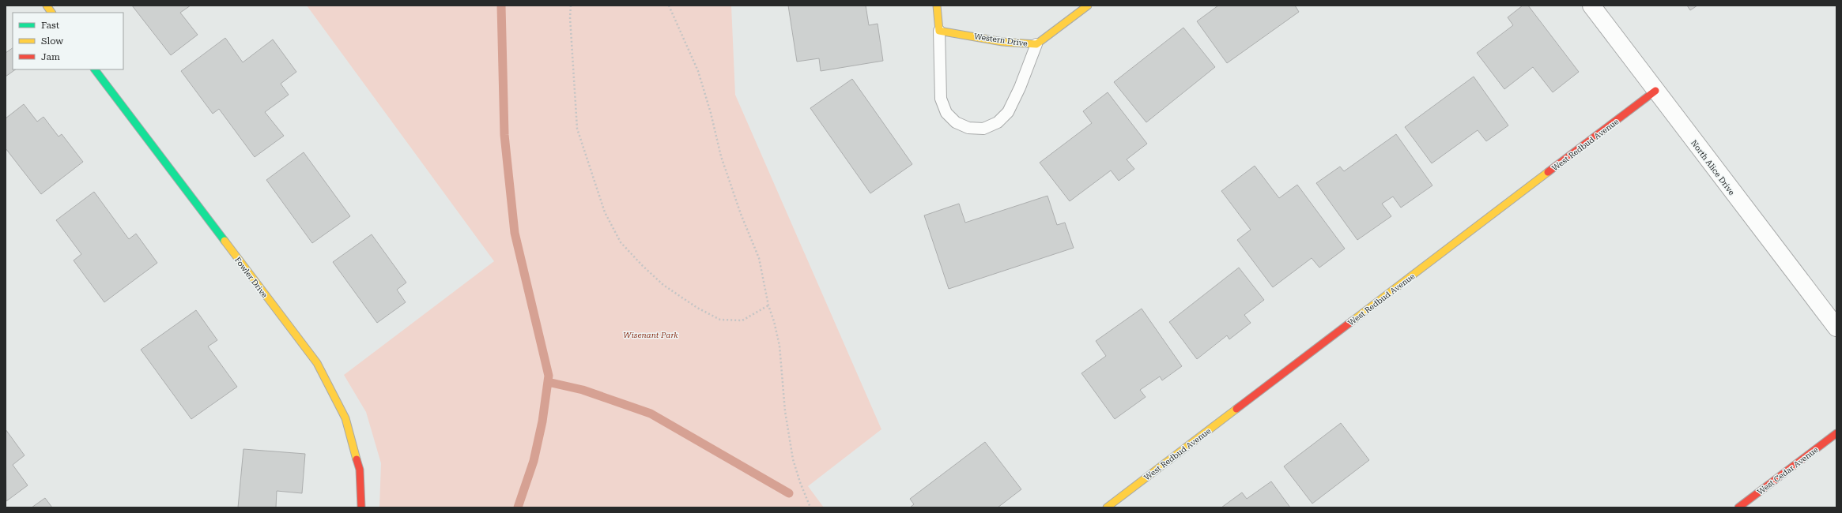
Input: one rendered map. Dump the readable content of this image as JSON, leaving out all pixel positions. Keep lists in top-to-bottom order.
{
  "streets": {
    "street": [
      "Western Drive",
      "West Redbud Avenue",
      "North Alice Drive",
      "Fowler Drive",
      "West Cedar Avenue"
    ]
  },
  "crossings": [
    ["West Redbud Avenue", "North Alice Drive"]
  ],
  "parks": ["Wisenant Park"],
  "legend": ["Fast", "Slow", "Jam"]
}
